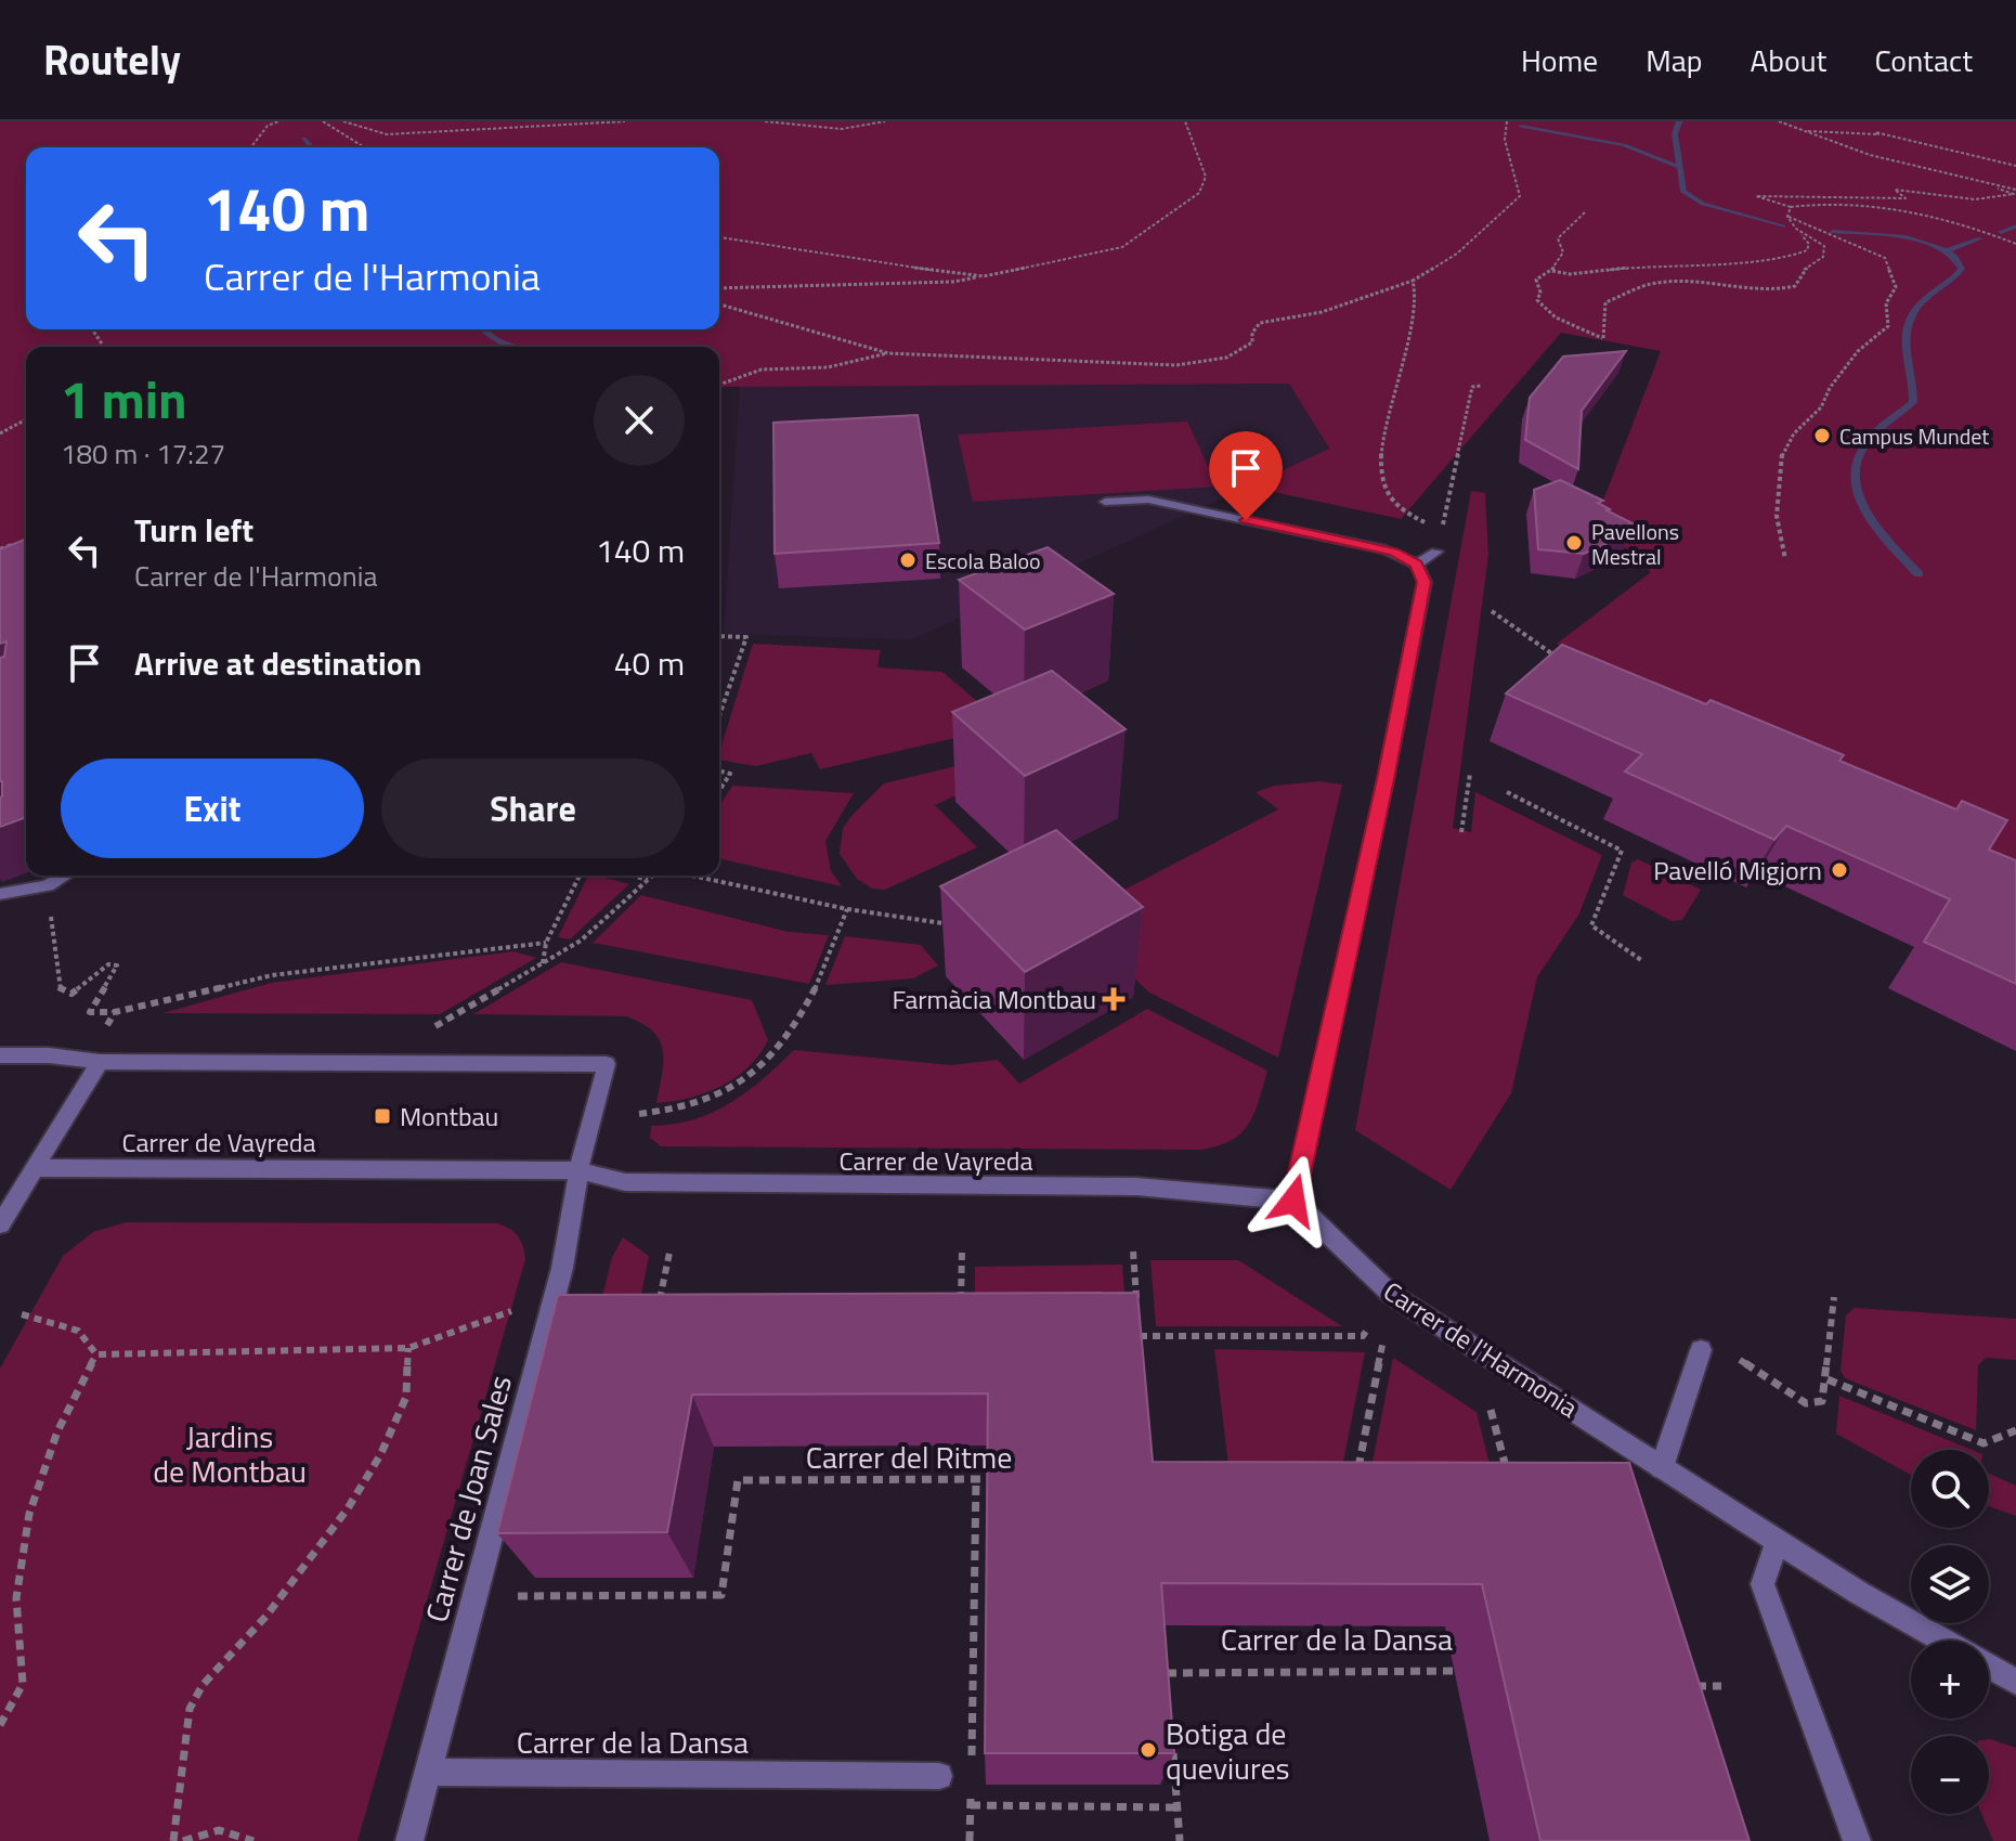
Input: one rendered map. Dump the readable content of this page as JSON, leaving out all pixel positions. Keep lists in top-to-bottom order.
{
  "streets": {
    "street": [
      "Carrer de Vayreda",
      "Carrer de l'Harmonia",
      "Carrer de Joan Sales",
      "Carrer de la Dansa"
    ],
    "path": ["Carrer del Ritme"]
  },
  "crossings": [
    ["Carrer de Vayreda", "Carrer de l'Harmonia"],
    ["Carrer de Vayreda", "Carrer de Joan Sales"],
    ["Carrer de Joan Sales", "Carrer de la Dansa"]
  ],
  "parks": ["Jardins de Montbau"],
  "places": {
    "other": [
      "Campus Mundet",
      "Pavellons Mestral",
      "Escola Baloo",
      "Pavelló Migjorn",
      "Botiga de queviures"
    ],
    "health": ["Farmàcia Montbau"],
    "transit": ["Montbau"]
  },
  "page": {
    "header": "Routely",
    "nav": [
      "Home",
      "Map",
      "About",
      "Contact"
    ],
    "turn": ["140 m", "Carrer de l'Harmonia"],
    "heading": ["1 min", "180 m · 17:27"],
    "list": [
      {
        "name": "Turn left",
        "note": "Carrer de l'Harmonia",
        "value": "140 m"
      },
      {
        "name": "Arrive at destination",
        "value": "40 m"
      }
    ],
    "buttons": ["Exit", "Share"],
    "map_buttons": ["+", "−"]
  }
}
